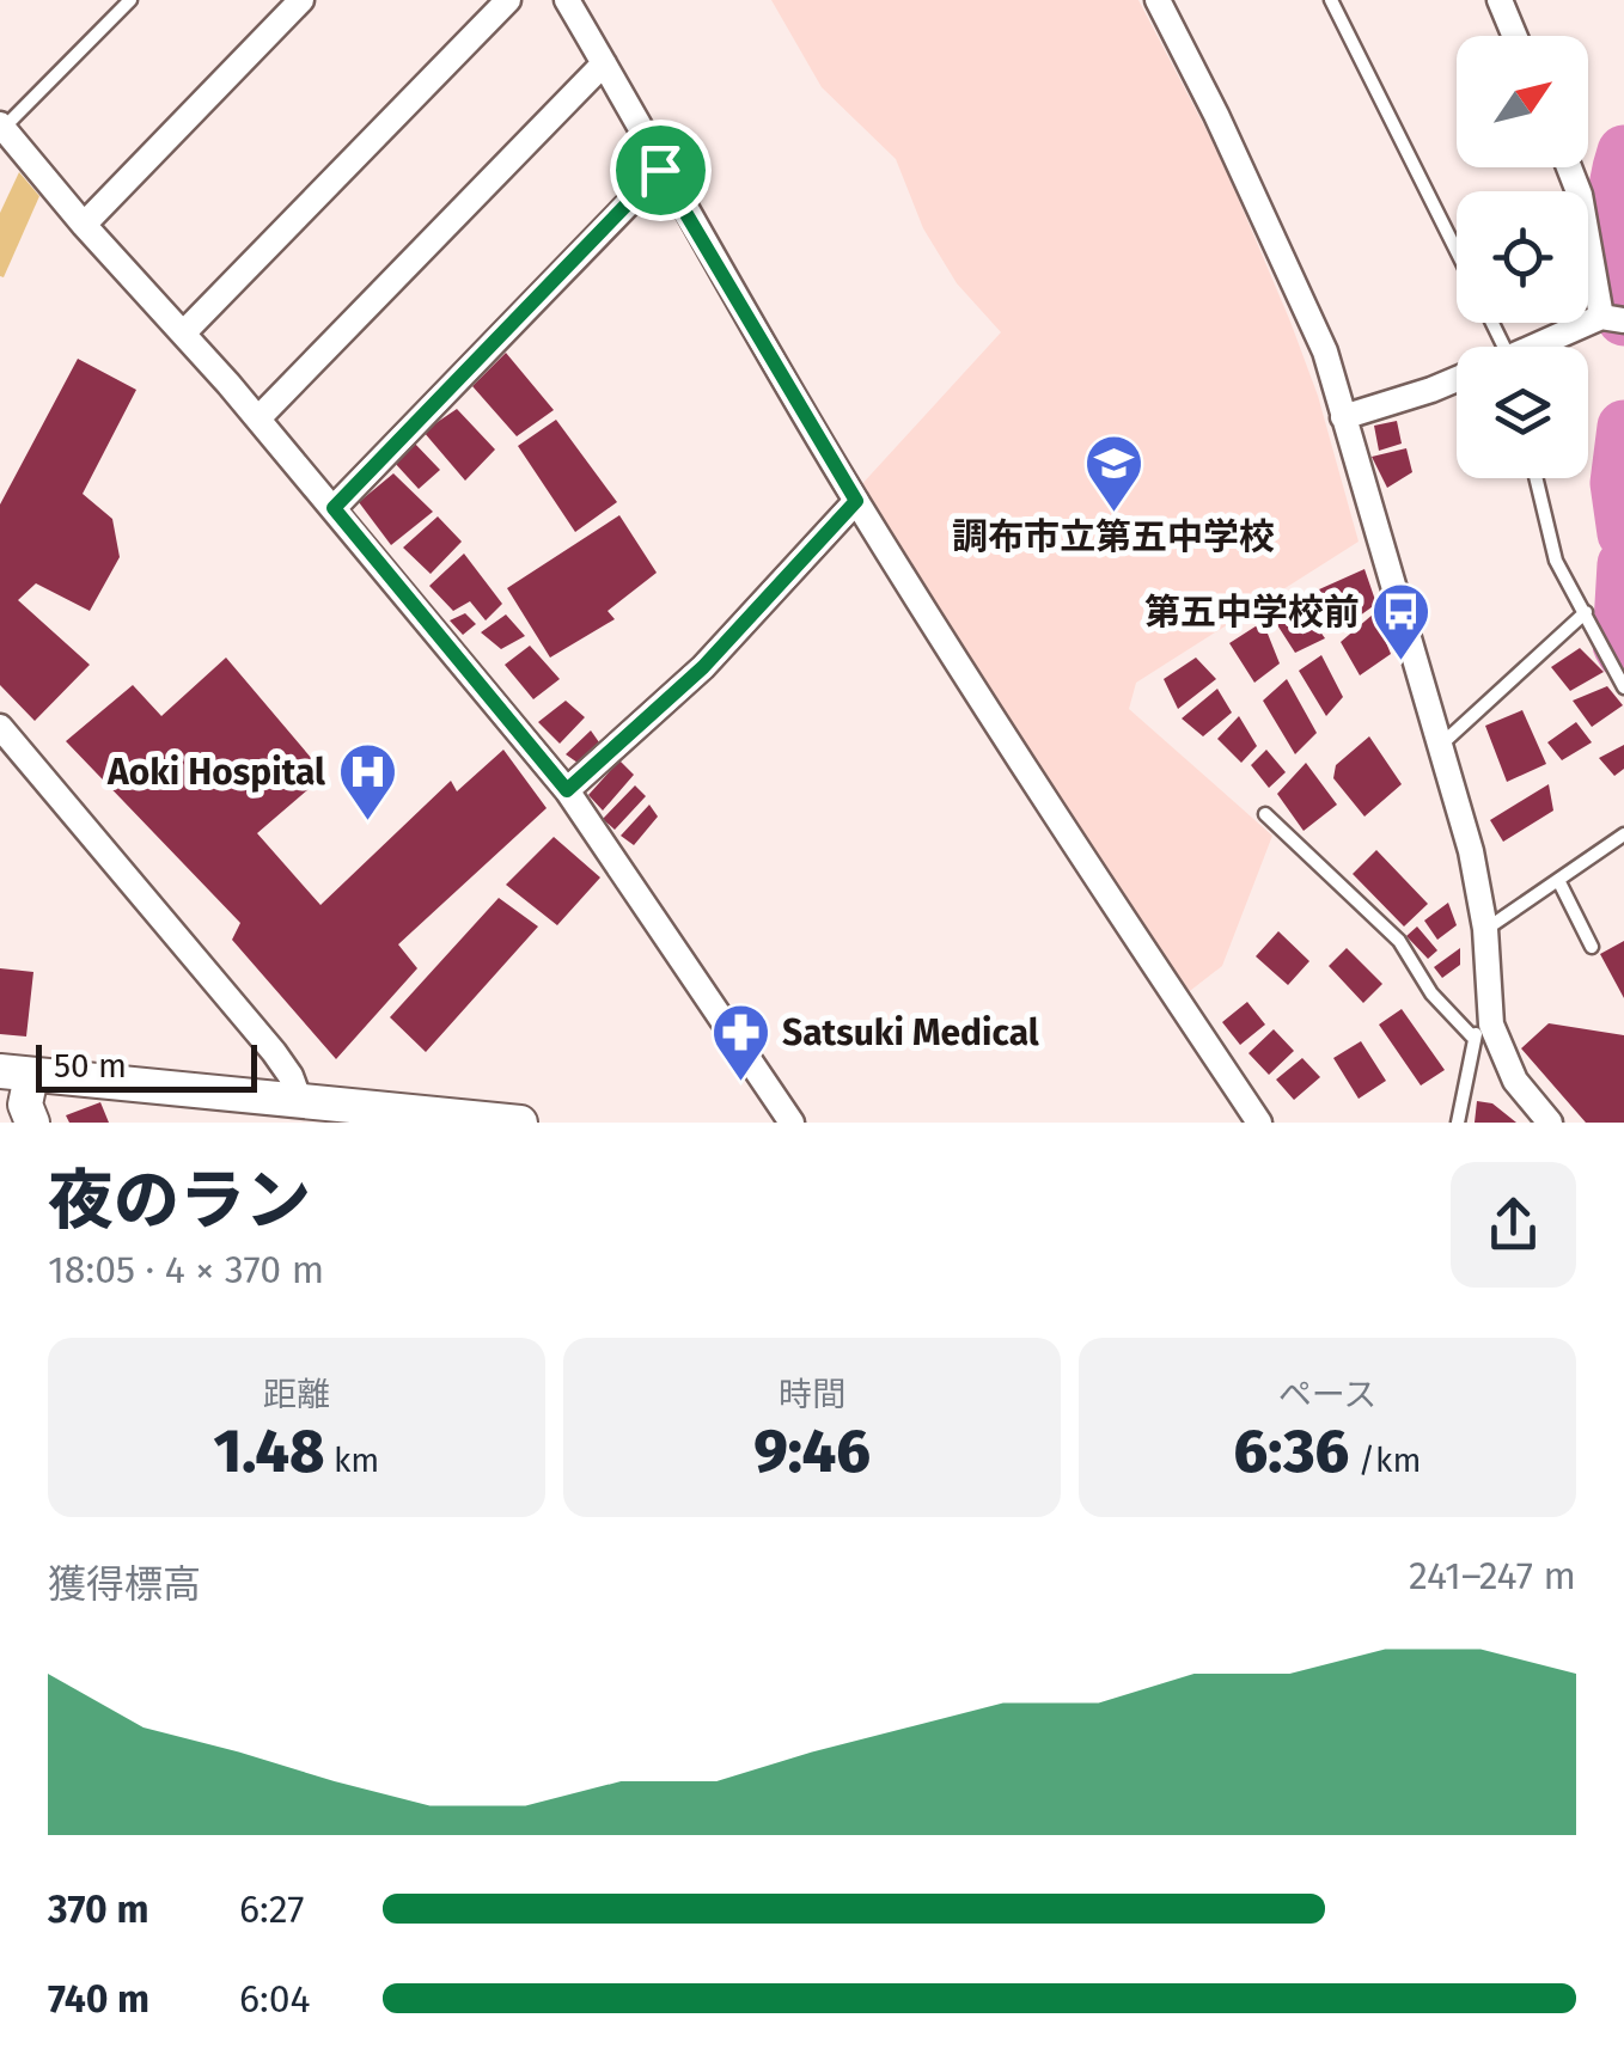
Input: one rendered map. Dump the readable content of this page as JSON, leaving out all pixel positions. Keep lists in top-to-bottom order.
{
  "places": {
    "school or university": ["調布市立第五中学校"],
    "bus stop": ["第五中学校前"],
    "hospital": ["Aoki Hospital"],
    "pharmacy": ["Satsuki Medical"]
  },
  "scale_bar": "50 m",
  "north": "top right",
  "page": {
    "scale": "50 m",
    "heading": ["夜のラン", "18:05 · 4 × 370 m"],
    "stats": [
      ["距離", "1.48 km"],
      ["時間", "9:46"],
      ["ペース", "6:36 /km"]
    ],
    "chart": ["獲得標高", "241–247 m"],
    "list": [
      {
        "name": "370 m",
        "note": "6:27"
      },
      {
        "name": "740 m",
        "note": "6:04"
      }
    ]
  }
}
